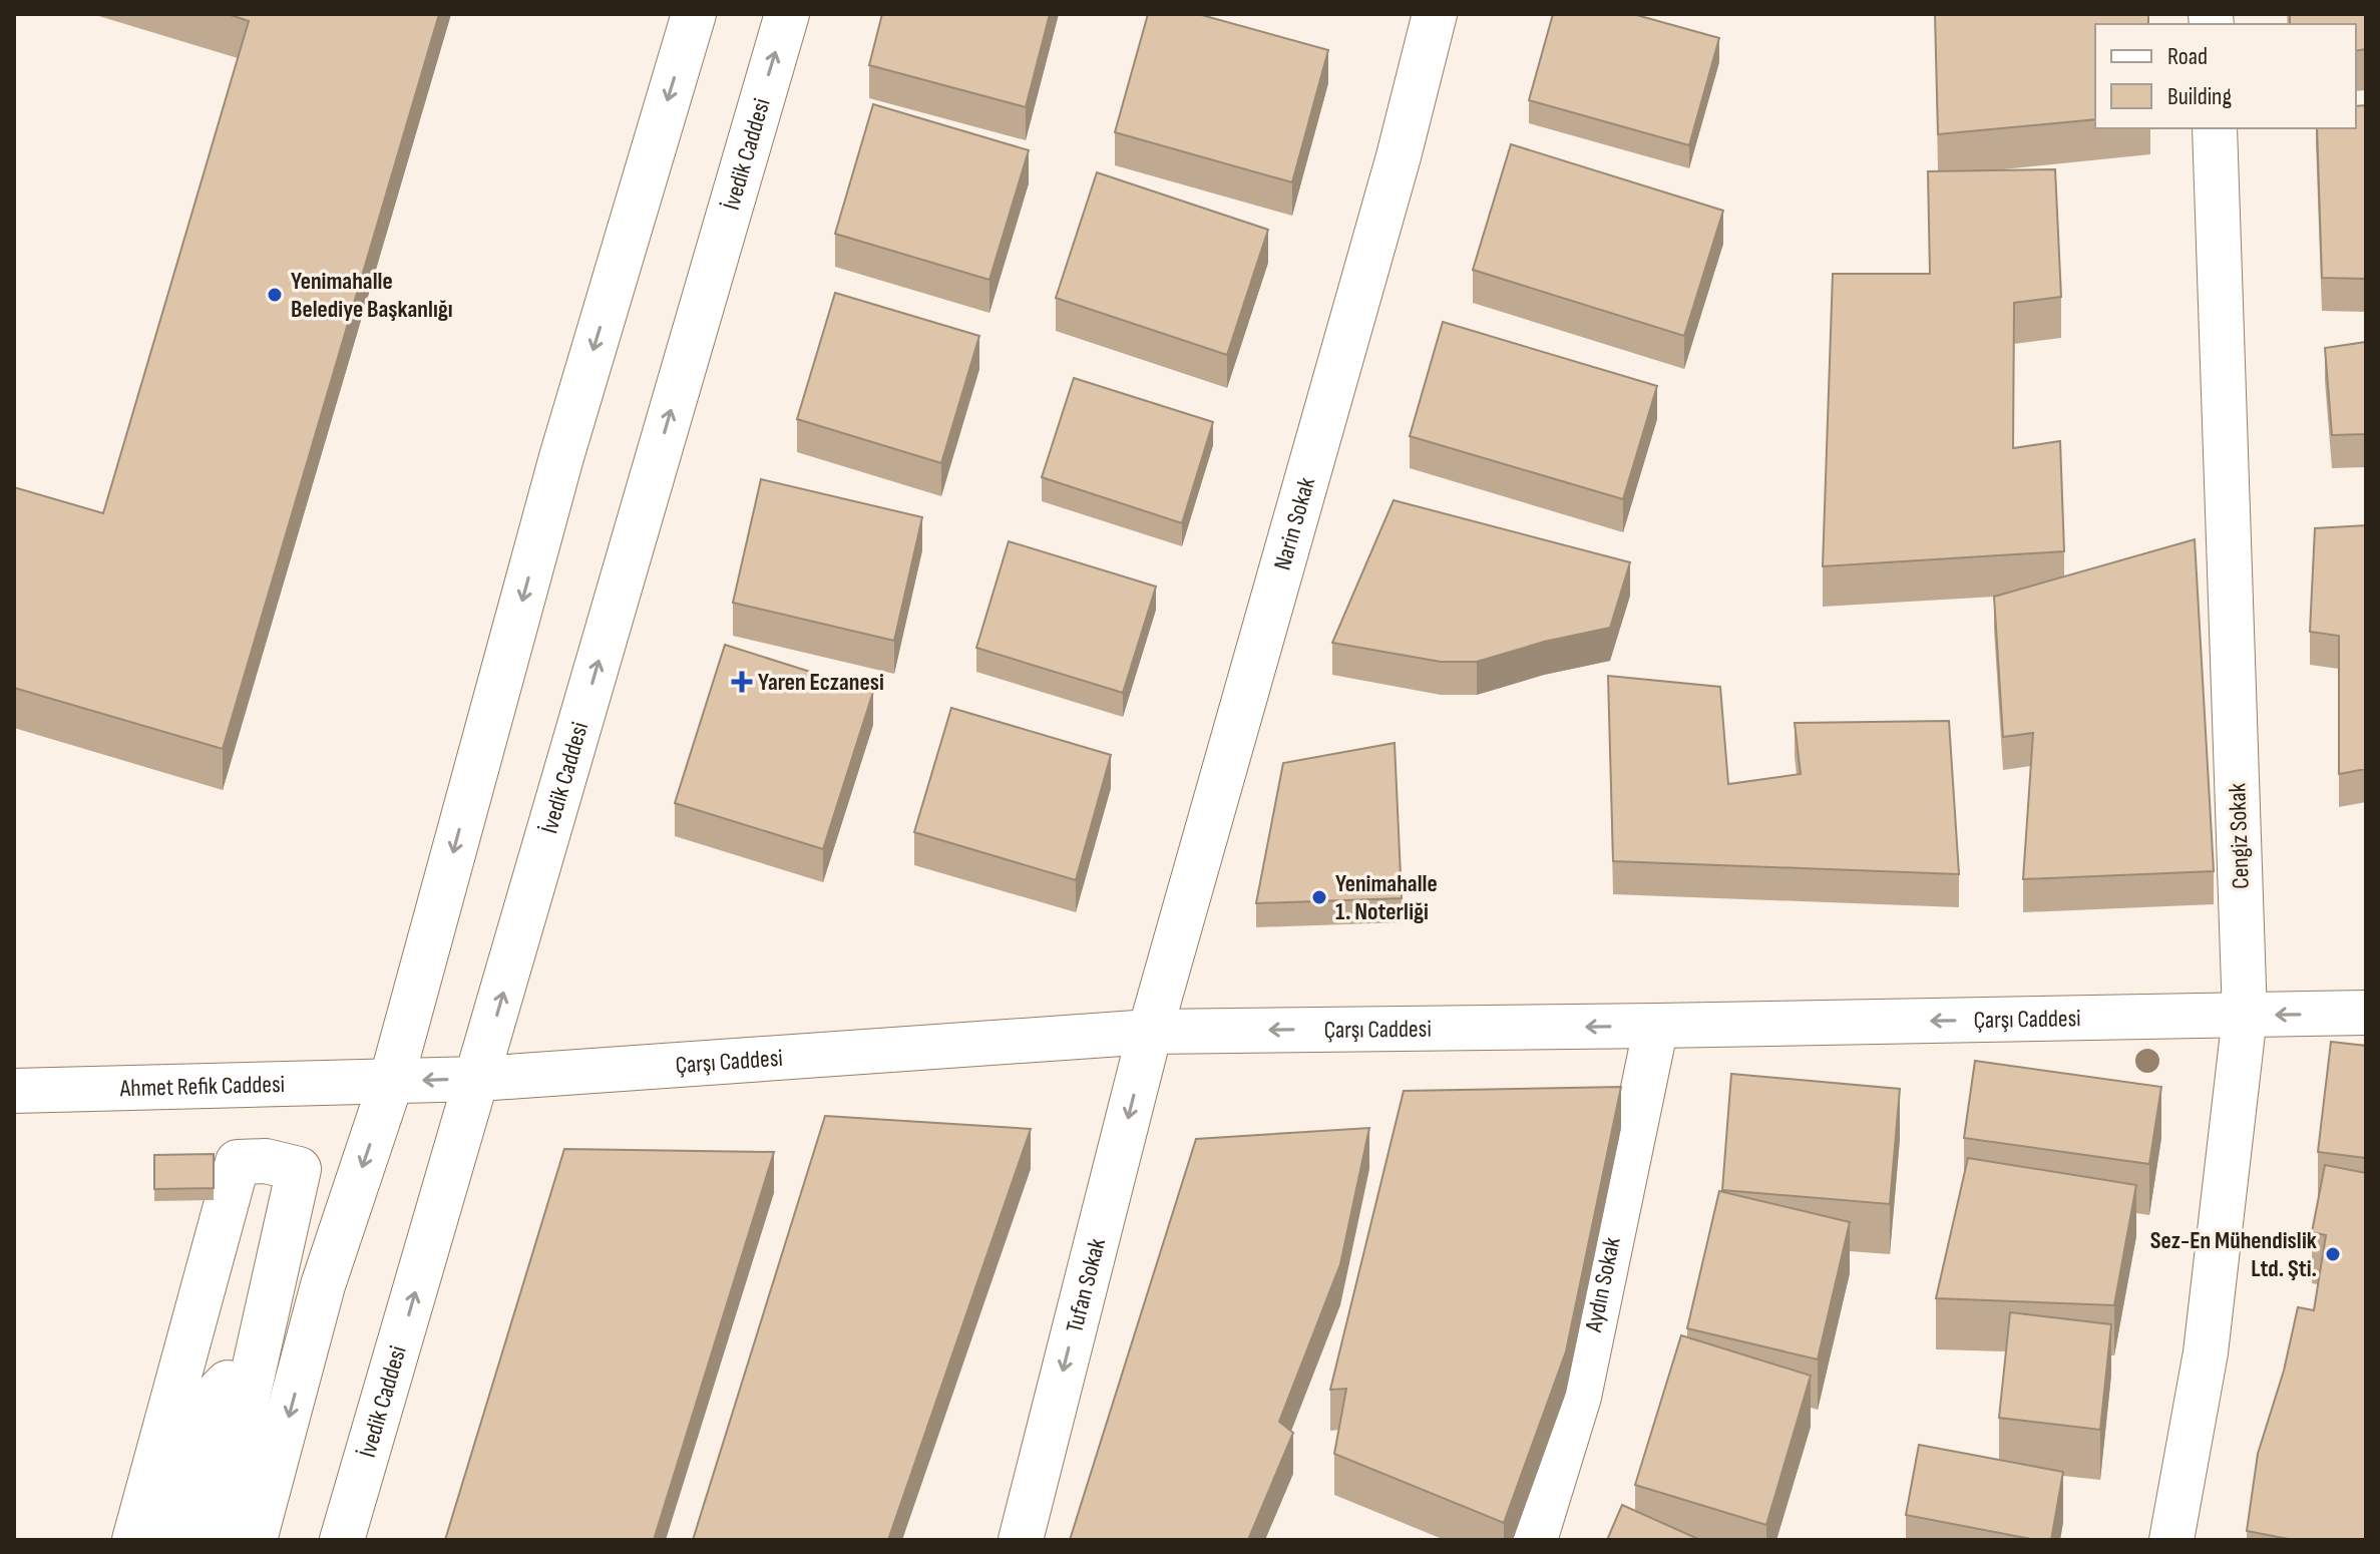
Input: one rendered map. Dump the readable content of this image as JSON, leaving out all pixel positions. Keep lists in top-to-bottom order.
{
  "streets": {
    "street": [
      "İvedik Caddesi",
      "Narin Sokak",
      "Cengiz Sokak",
      "Çarşı Caddesi",
      "Ahmet Refik Caddesi",
      "Aydın Sokak",
      "Tufan Sokak"
    ]
  },
  "crossings": [
    ["İvedik Caddesi", "Çarşı Caddesi"],
    ["Narin Sokak", "Çarşı Caddesi"],
    ["Narin Sokak", "Tufan Sokak"],
    ["Cengiz Sokak", "Çarşı Caddesi"],
    ["Çarşı Caddesi", "Ahmet Refik Caddesi"],
    ["Çarşı Caddesi", "Aydın Sokak"],
    ["Çarşı Caddesi", "Tufan Sokak"]
  ],
  "one_way": ["Çarşı Caddesi", "Tufan Sokak"],
  "places": {
    "other": ["Yenimahalle Belediye Başkanlığı", "Yenimahalle 1. Noterliği", "Sez-En Mühendislik Ltd. Şti."],
    "health": ["Yaren Eczanesi"]
  },
  "legend": ["Road", "Building"]
}
